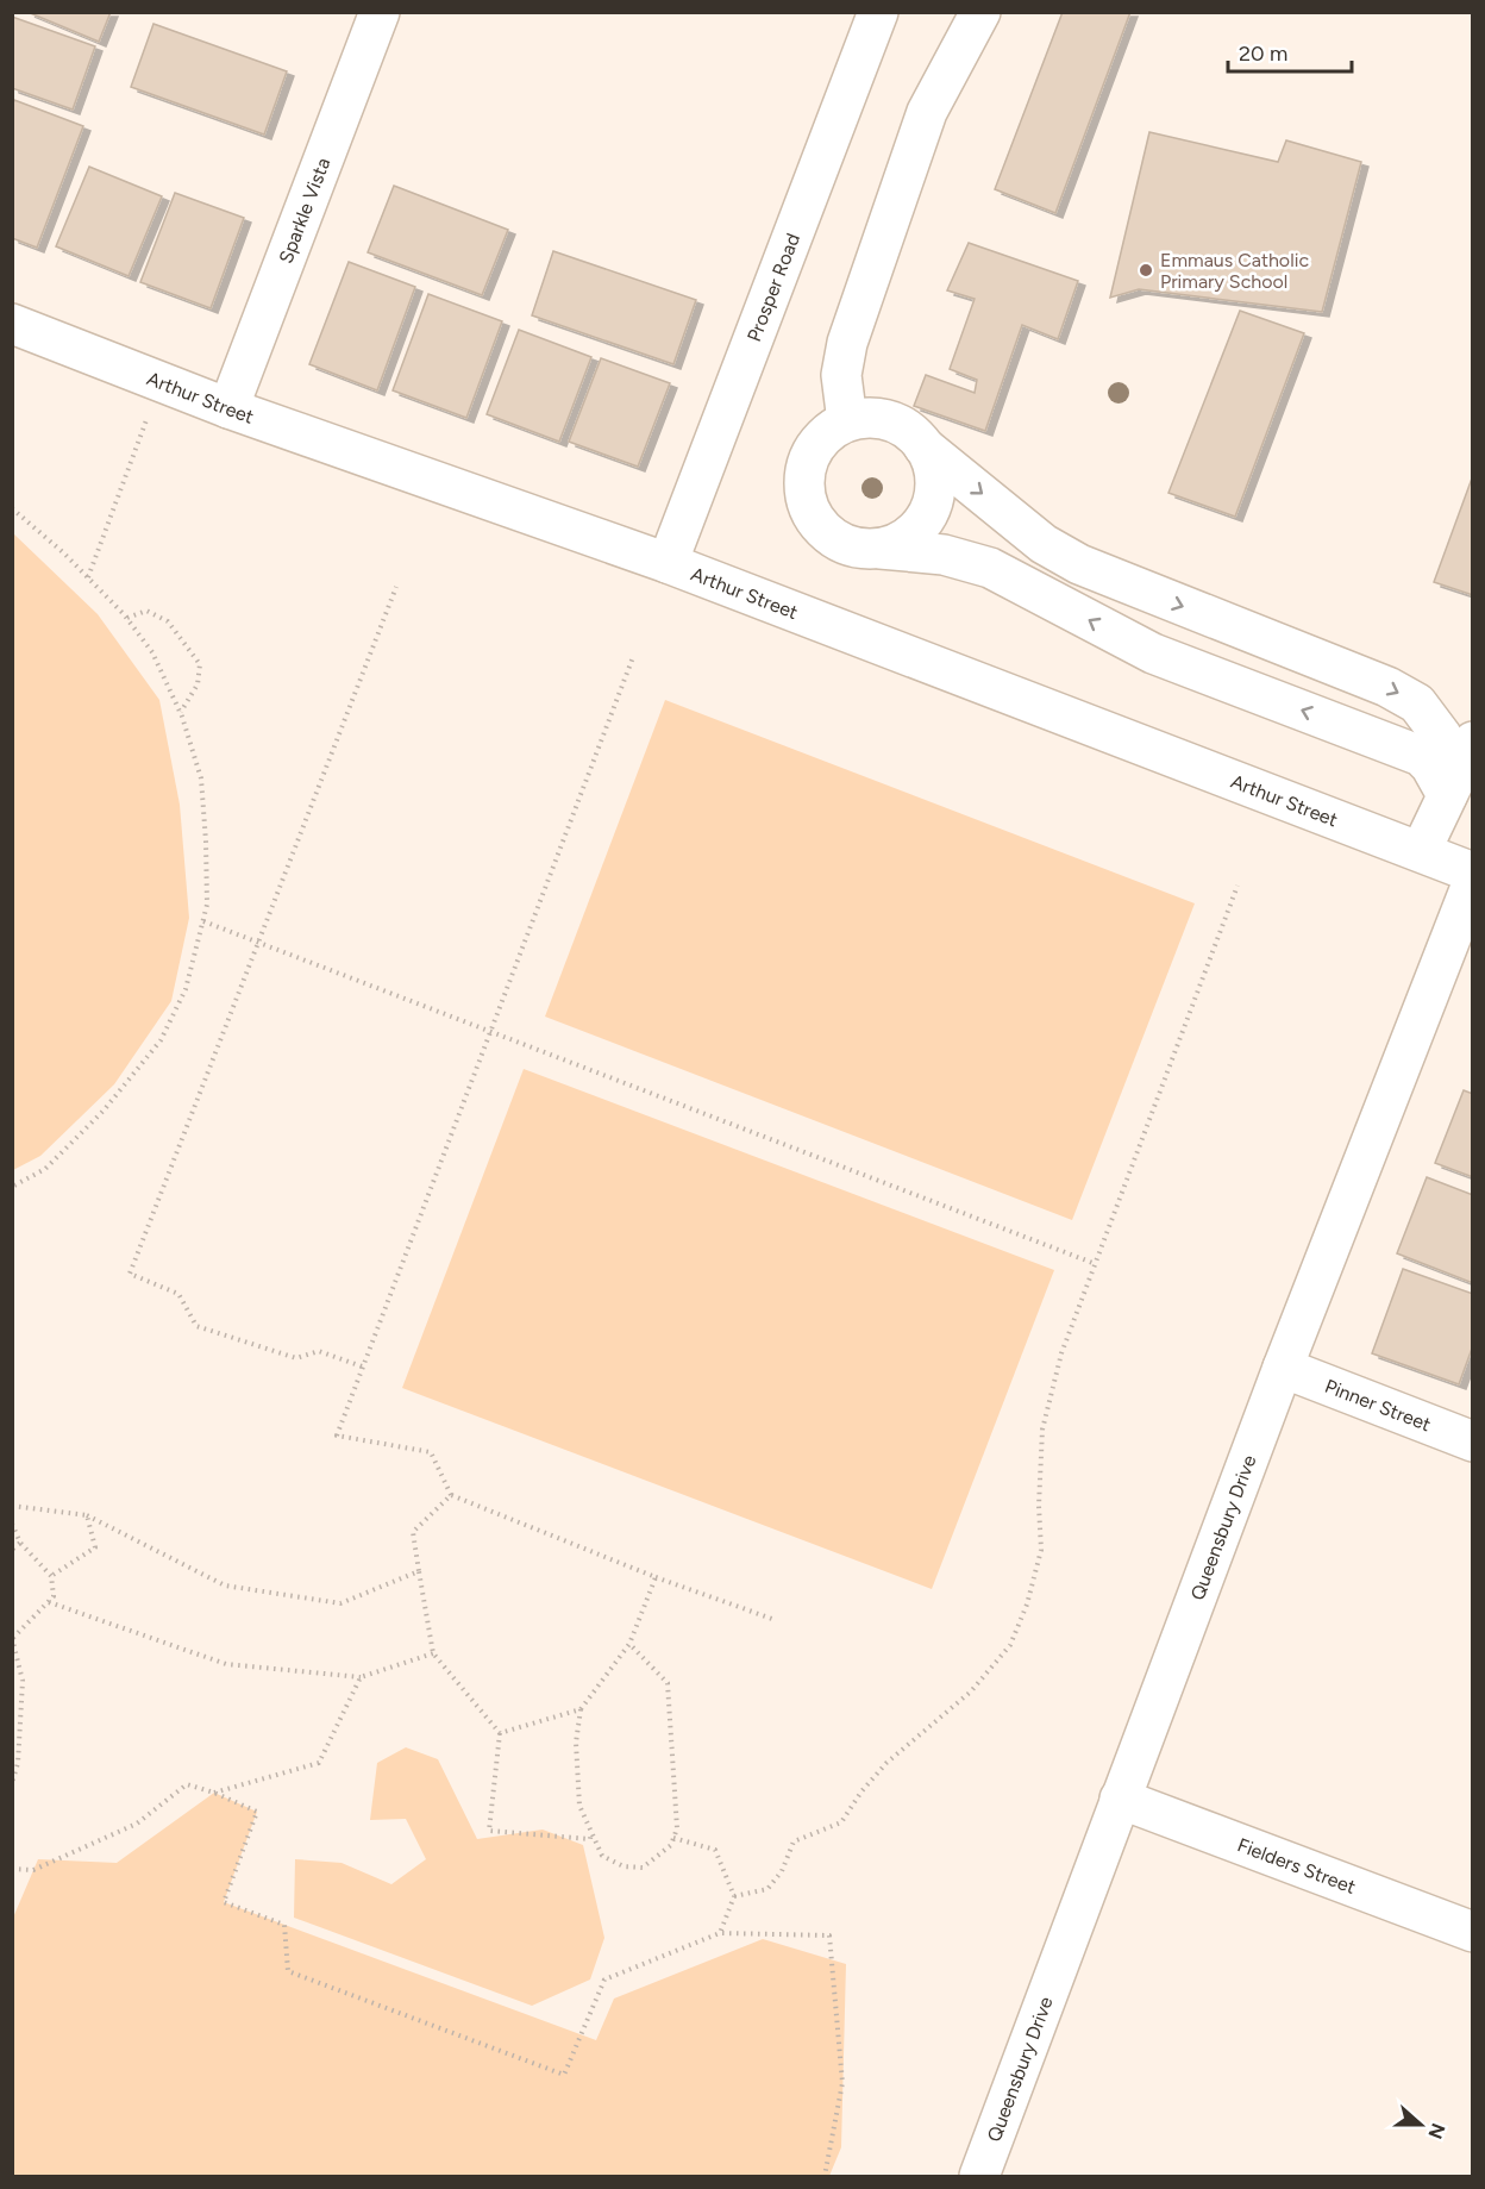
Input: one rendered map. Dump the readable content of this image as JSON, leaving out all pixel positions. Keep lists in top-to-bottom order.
{
  "streets": {
    "street": [
      "Sparkle Vista",
      "Prosper Road",
      "Arthur Street",
      "Pinner Street",
      "Queensbury Drive",
      "Fielders Street"
    ]
  },
  "crossings": [
    ["Sparkle Vista", "Arthur Street"],
    ["Prosper Road", "Arthur Street"],
    ["Pinner Street", "Queensbury Drive"],
    ["Queensbury Drive", "Fielders Street"]
  ],
  "places": ["Emmaus Catholic Primary School"],
  "scale_bar": "20 m",
  "north": "right"
}
